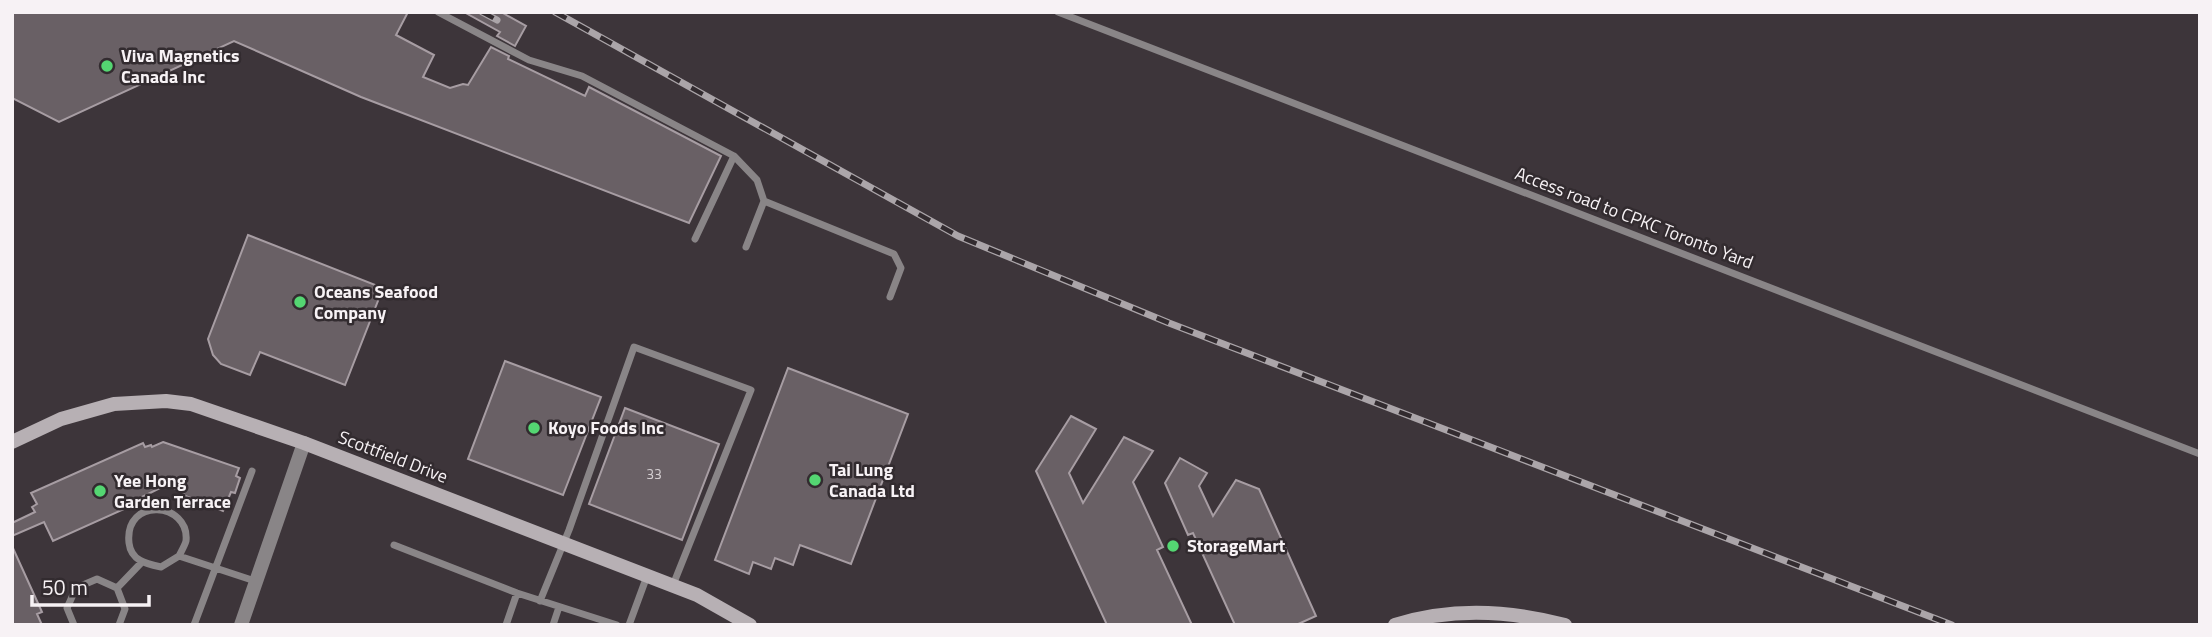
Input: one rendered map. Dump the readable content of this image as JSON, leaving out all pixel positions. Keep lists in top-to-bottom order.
{
  "streets": {
    "street": ["Scottfield Drive"],
    "lane": ["Access road to CPKC Toronto Yard"]
  },
  "places": [
    "Viva Magnetics Canada Inc",
    "Oceans Seafood Company",
    "Koyo Foods Inc",
    "Tai Lung Canada Ltd",
    "Yee Hong Garden Terrace",
    "StorageMart"
  ],
  "house_numbers": ["33"],
  "scale_bar": "50 m"
}
